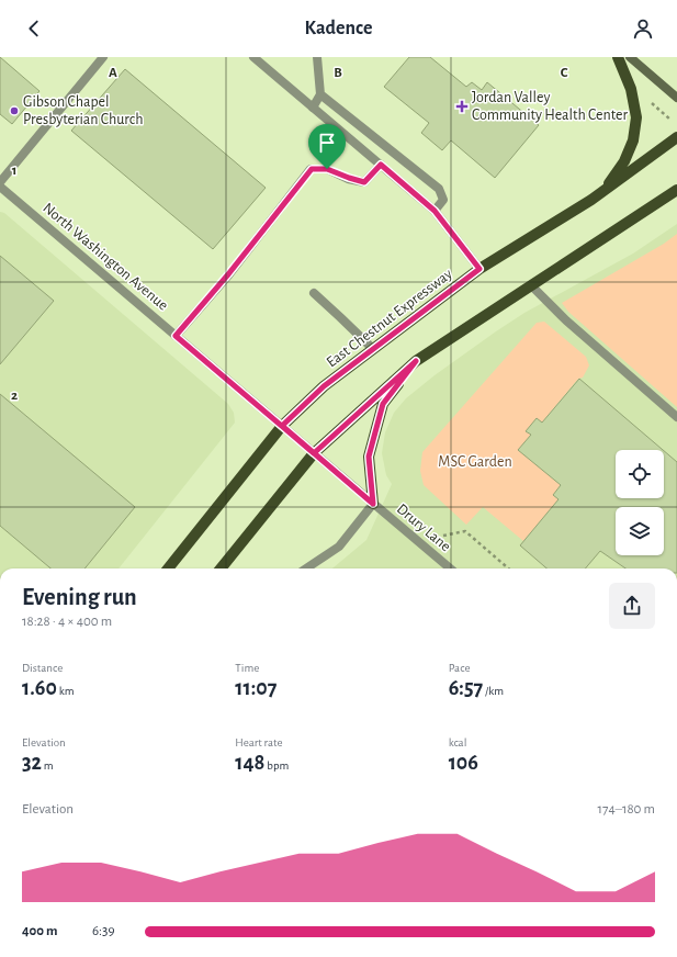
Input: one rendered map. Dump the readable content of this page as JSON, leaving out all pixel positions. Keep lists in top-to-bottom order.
{
  "streets": {
    "main road": ["East Chestnut Expressway"],
    "street": ["North Washington Avenue", "Drury Lane"]
  },
  "crossings": [
    ["North Washington Avenue", "East Chestnut Expressway"],
    ["North Washington Avenue", "Drury Lane"]
  ],
  "parks": ["MSC Garden"],
  "places": {
    "health": ["Jordan Valley Community Health Center"],
    "other": ["Gibson Chapel Presbyterian Church"]
  },
  "page": {
    "header": "Kadence",
    "heading": ["Evening run", "18:28 · 4 × 400 m"],
    "stats": [
      ["Distance", "1.60 km"],
      ["Time", "11:07"],
      ["Pace", "6:57 /km"],
      ["Elevation", "32 m"],
      ["Heart rate", "148 bpm"],
      ["kcal", "106"]
    ],
    "chart": ["Elevation", "174–180 m"],
    "list": [
      {
        "name": "400 m",
        "note": "6:39"
      }
    ]
  },
  "grid": {
    "columns": ["A", "B", "C"],
    "rows": ["1", "2"]
  }
}
